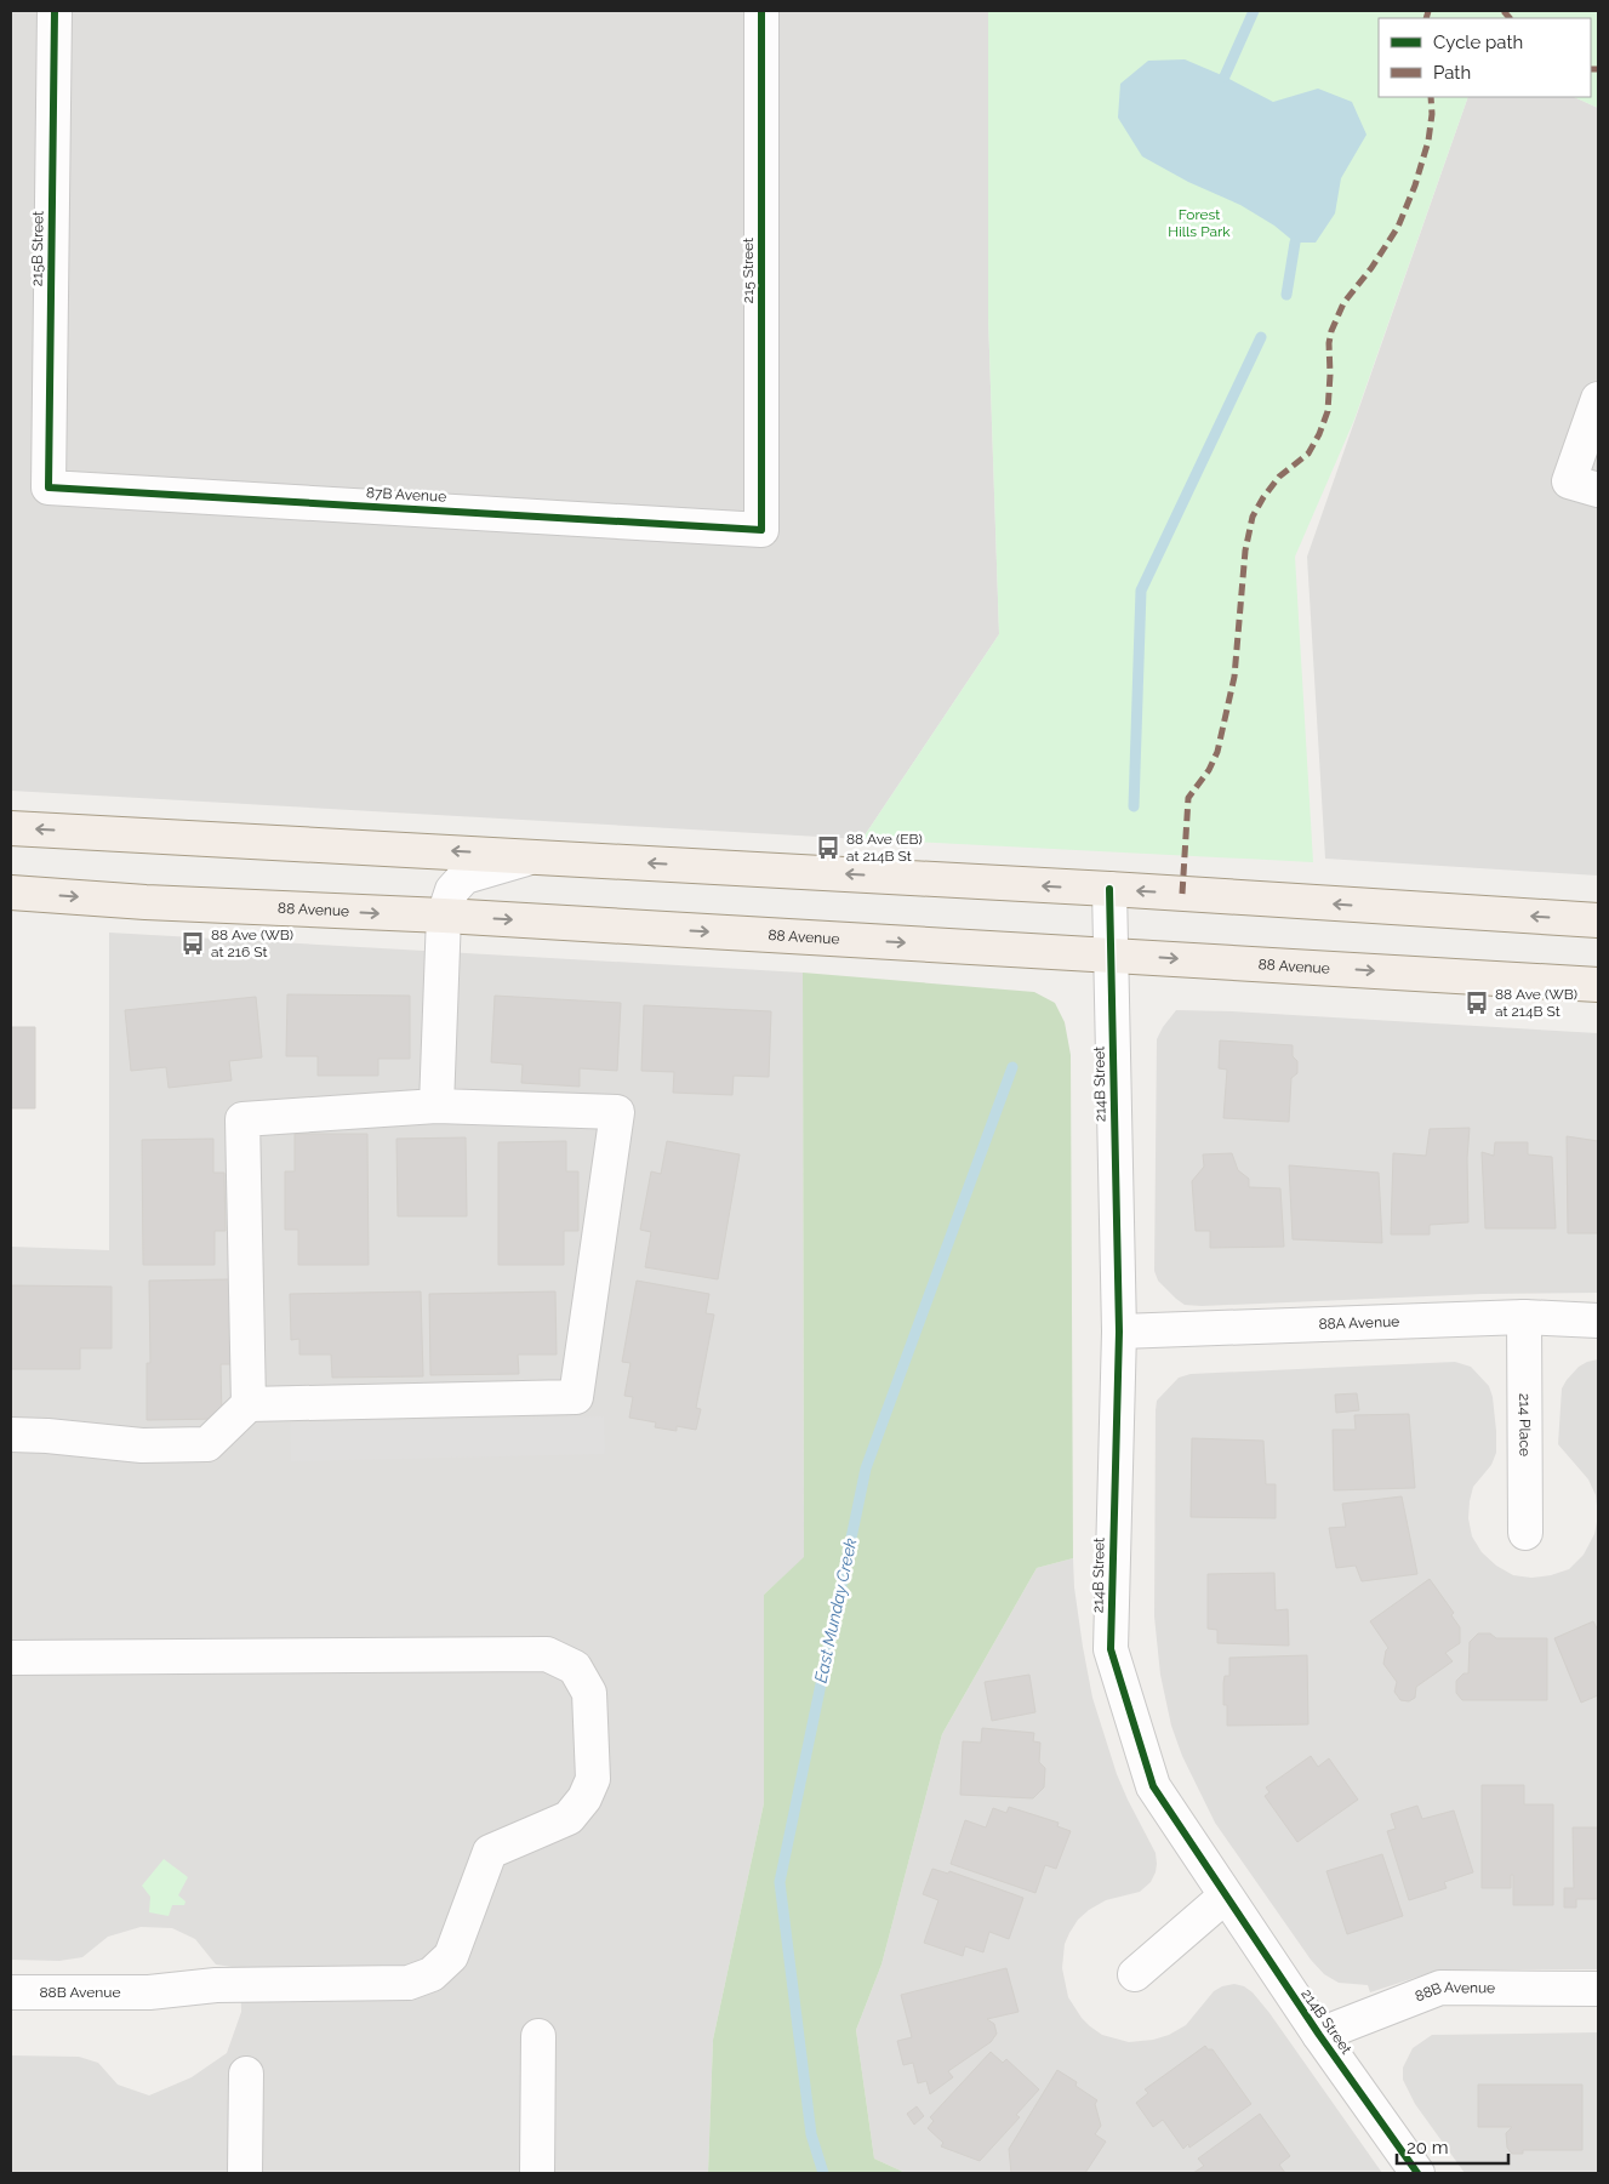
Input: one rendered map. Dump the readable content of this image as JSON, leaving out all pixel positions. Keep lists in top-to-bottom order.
{
  "streets": {
    "main road": ["88 Avenue"],
    "street": [
      "215B Street",
      "215 Street",
      "87B Avenue",
      "214B Street",
      "88A Avenue",
      "214 Place",
      "88B Avenue"
    ]
  },
  "crossings": [
    ["215B Street", "87B Avenue"],
    ["215 Street", "87B Avenue"],
    ["88 Avenue", "214B Street"],
    ["214B Street", "88A Avenue"],
    ["214B Street", "88B Avenue"],
    ["88A Avenue", "214 Place"]
  ],
  "water": ["East Munday Creek"],
  "parks": ["Forest Hills Park"],
  "places": {
    "bus stop": ["88 Ave (EB) at 214B St", "88 Ave (WB) at 216 St", "88 Ave (WB) at 214B St"]
  },
  "legend": ["Cycle path", "Path"],
  "scale_bar": "20 m"
}
